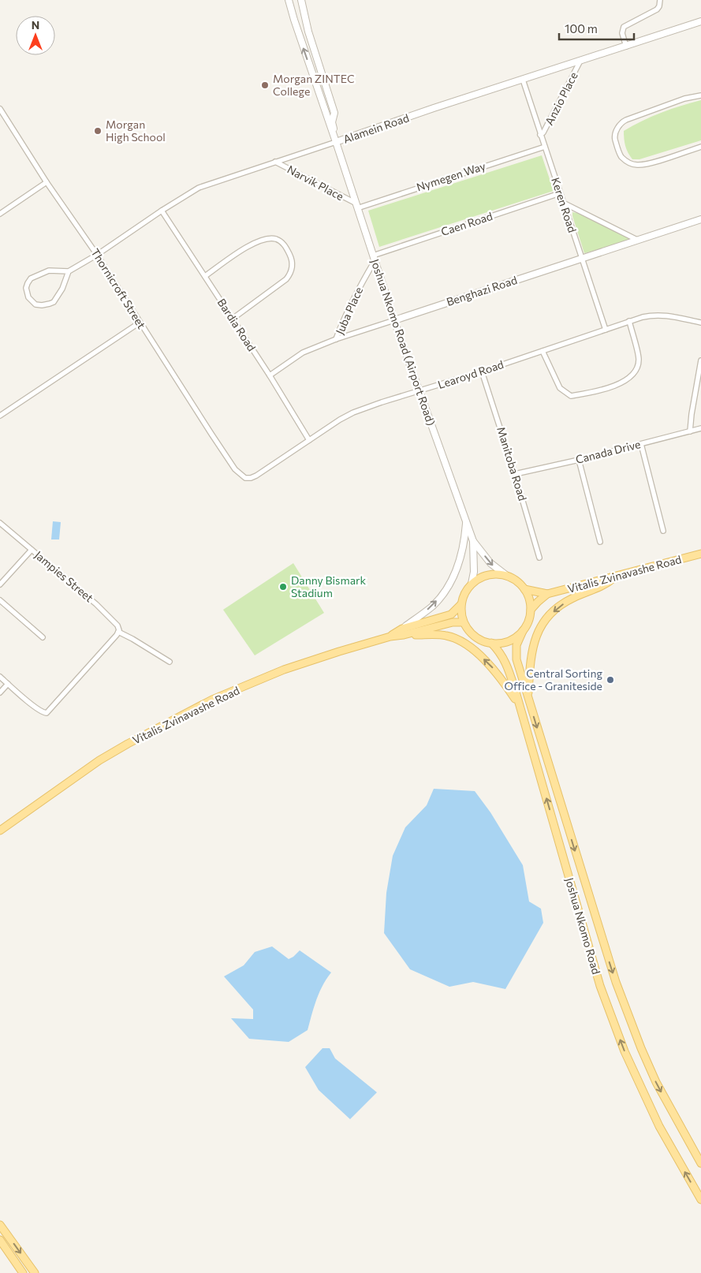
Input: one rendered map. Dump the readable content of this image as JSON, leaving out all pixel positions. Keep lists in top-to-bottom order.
{
  "streets": {
    "main road": ["Vitalis Zvinavashe Road", "Joshua Nkomo Road"],
    "street": [
      "Anzio Place",
      "Alamein Road",
      "Nymegen Way",
      "Narvik Place",
      "Keren Road",
      "Caen Road",
      "Thornicroft Street",
      "Benghazi Road",
      "Juba Place",
      "Bardia Road",
      "Joshua Nkomo Road (Airport Road)",
      "Learoyd Road",
      "Canada Drive",
      "Manitoba Road",
      "Jampies Street"
    ]
  },
  "crossings": [
    ["Anzio Place", "Alamein Road"],
    ["Anzio Place", "Keren Road"],
    ["Alamein Road", "Narvik Place"],
    ["Alamein Road", "Keren Road"],
    ["Alamein Road", "Thornicroft Street"],
    ["Alamein Road", "Bardia Road"],
    ["Alamein Road", "Joshua Nkomo Road (Airport Road)"],
    ["Nymegen Way", "Narvik Place"],
    ["Nymegen Way", "Keren Road"],
    ["Nymegen Way", "Joshua Nkomo Road (Airport Road)"],
    ["Narvik Place", "Joshua Nkomo Road (Airport Road)"],
    ["Keren Road", "Caen Road"],
    ["Keren Road", "Benghazi Road"],
    ["Keren Road", "Learoyd Road"],
    ["Caen Road", "Juba Place"],
    ["Caen Road", "Joshua Nkomo Road (Airport Road)"],
    ["Thornicroft Street", "Learoyd Road"],
    ["Benghazi Road", "Juba Place"],
    ["Benghazi Road", "Bardia Road"],
    ["Benghazi Road", "Joshua Nkomo Road (Airport Road)"],
    ["Juba Place", "Joshua Nkomo Road (Airport Road)"],
    ["Bardia Road", "Learoyd Road"],
    ["Joshua Nkomo Road (Airport Road)", "Learoyd Road"],
    ["Learoyd Road", "Manitoba Road"],
    ["Canada Drive", "Manitoba Road"],
    ["Vitalis Zvinavashe Road", "Joshua Nkomo Road"]
  ],
  "places": [
    "Morgan ZINTEC College",
    "Morgan High School",
    "Danny Bismark Stadium",
    "Central Sorting Office - Graniteside"
  ],
  "scale_bar": "100 m",
  "north": "top"
}
